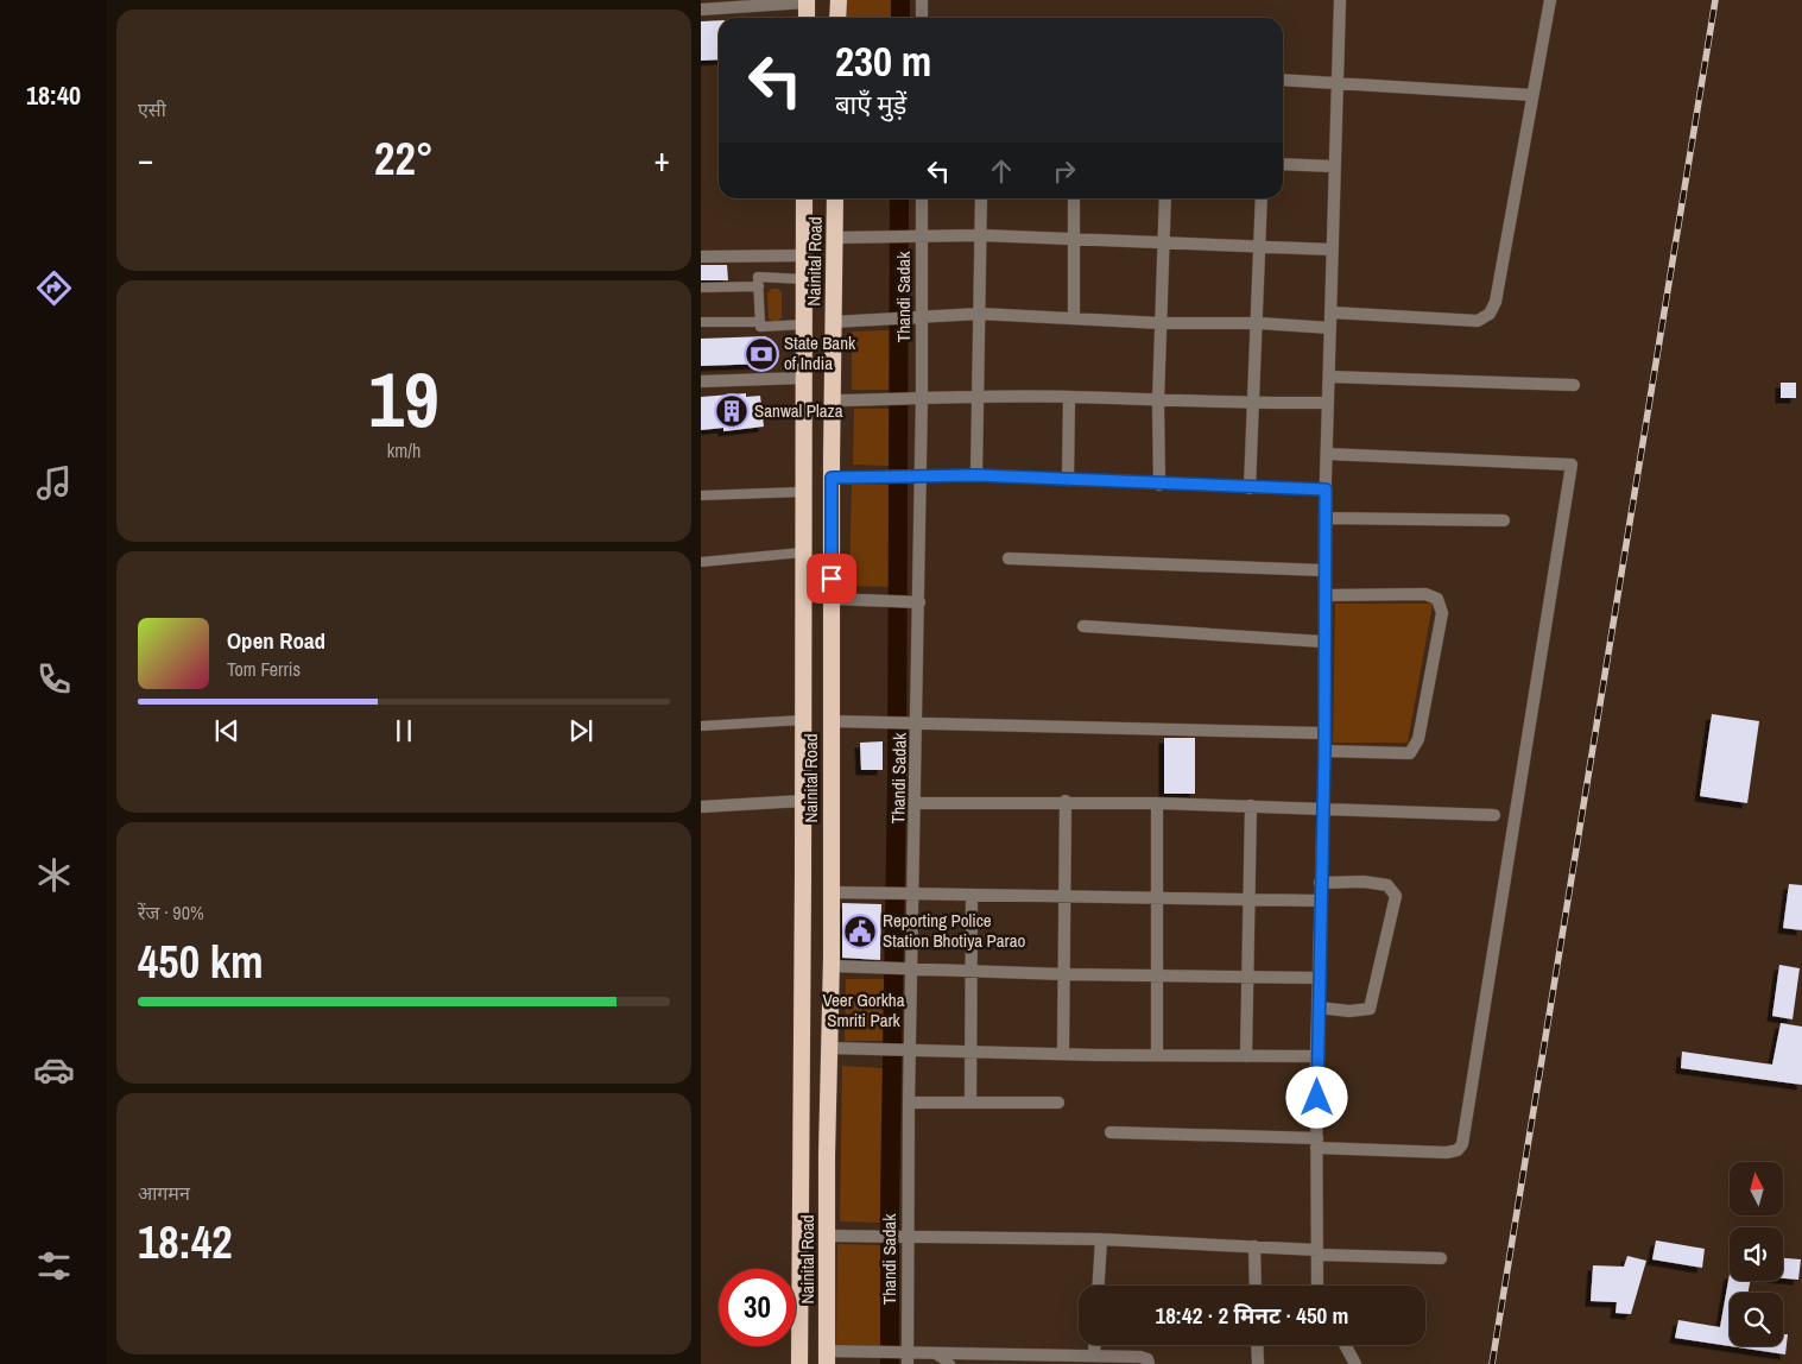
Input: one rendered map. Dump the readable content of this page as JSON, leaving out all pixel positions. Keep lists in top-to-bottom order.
{
  "streets": {
    "highway": ["Nainital Road"],
    "street": ["Thandi Sadak"]
  },
  "parks": ["Veer Gorkha Smriti Park"],
  "places": {
    "bank": ["State Bank of India"],
    "building": ["Sanwal Plaza"],
    "public building": ["Reporting Police Station Bhotiya Parao"]
  },
  "north": "top",
  "page": {
    "tabs": "18:40",
    "tile": [
      "एसी",
      ["19", "km/h"],
      ["रेंज · 90%", "450 km"],
      ["आगमन", "18:42"]
    ],
    "turn": ["230 m", "बाएँ मुड़ें"],
    "heat": ["−", "22°", "+"],
    "song": ["Open Road", "Tom Ferris"],
    "limit": "30",
    "trip": "18:42 · 2 मिनट · 450 m"
  }
}
